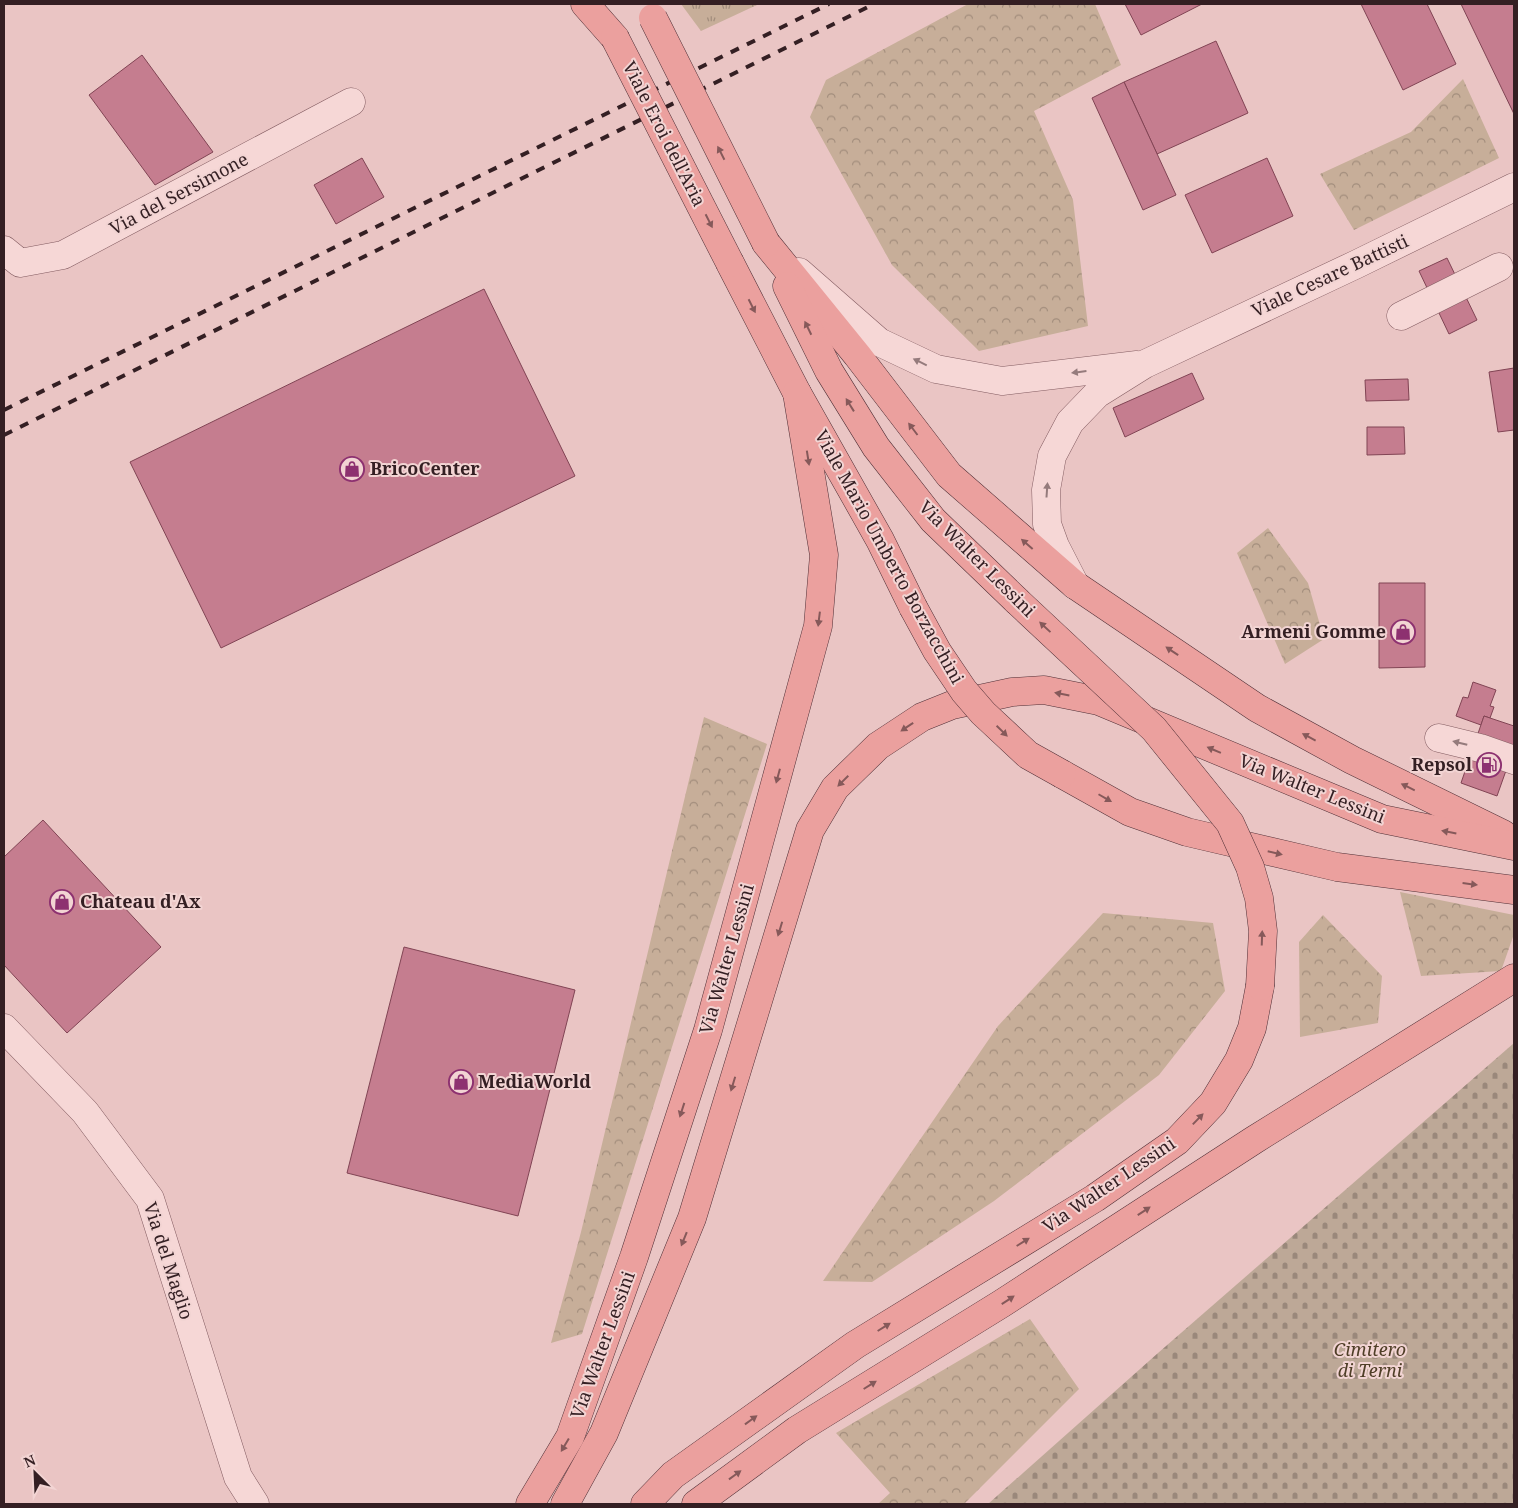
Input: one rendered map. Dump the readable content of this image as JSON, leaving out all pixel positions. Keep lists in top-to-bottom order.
{
  "streets": {
    "main road": ["Viale Eroi dell'Aria", "Viale Mario Umberto Borzacchini", "Via Walter Lessini"],
    "street": ["Via del Sersimone", "Viale Cesare Battisti", "Via del Maglio"]
  },
  "crossings": [
    ["Viale Eroi dell'Aria", "Viale Mario Umberto Borzacchini"],
    ["Viale Mario Umberto Borzacchini", "Via Walter Lessini"]
  ],
  "parks": ["Cimitero di Terni"],
  "places": {
    "shop": [
      "BricoCenter",
      "Armeni Gomme",
      "Chateau d'Ax",
      "MediaWorld"
    ],
    "fuel station": ["Repsol"]
  },
  "north": "top left"
}
